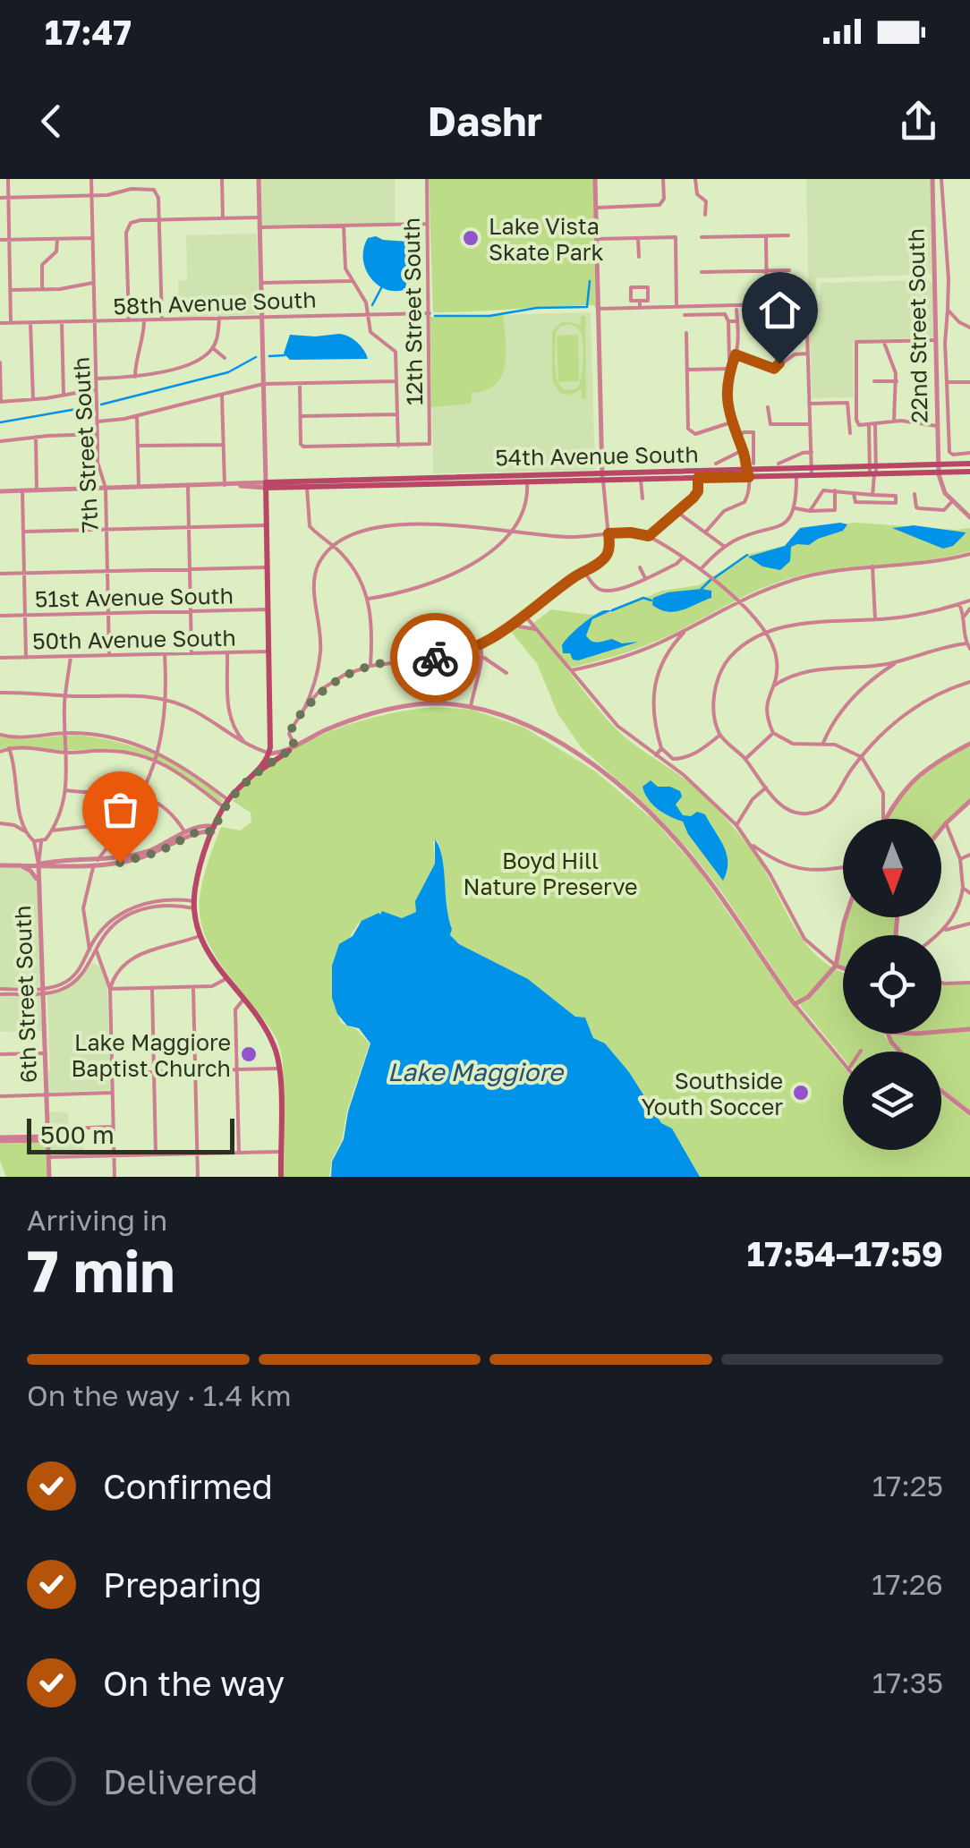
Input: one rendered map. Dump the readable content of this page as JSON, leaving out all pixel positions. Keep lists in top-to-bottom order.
{
  "streets": {
    "main road": ["54th Avenue South"],
    "street": [
      "58th Avenue South",
      "12th Street South",
      "22nd Street South",
      "7th Street South",
      "51st Avenue South",
      "50th Avenue South",
      "6th Street South"
    ]
  },
  "crossings": [
    ["58th Avenue South", "12th Street South"],
    ["58th Avenue South", "7th Street South"],
    ["22nd Street South", "54th Avenue South"],
    ["7th Street South", "54th Avenue South"],
    ["7th Street South", "51st Avenue South"],
    ["7th Street South", "50th Avenue South"]
  ],
  "water": ["Lake Maggiore"],
  "parks": ["Boyd Hill Nature Preserve"],
  "places": ["Lake Vista Skate Park", "Lake Maggiore Baptist Church", "Southside Youth Soccer"],
  "scale_bar": "500 m",
  "north": "bottom",
  "page": {
    "status": "17:47",
    "header": "Dashr",
    "scale": "500 m",
    "heading": ["7 min", "Arriving in", "17:54–17:59"],
    "bar": "On the way · 1.4 km",
    "list": [
      ["Confirmed", "17:25"],
      ["Preparing", "17:26"],
      ["On the way", "17:35"],
      "Delivered"
    ]
  }
}
